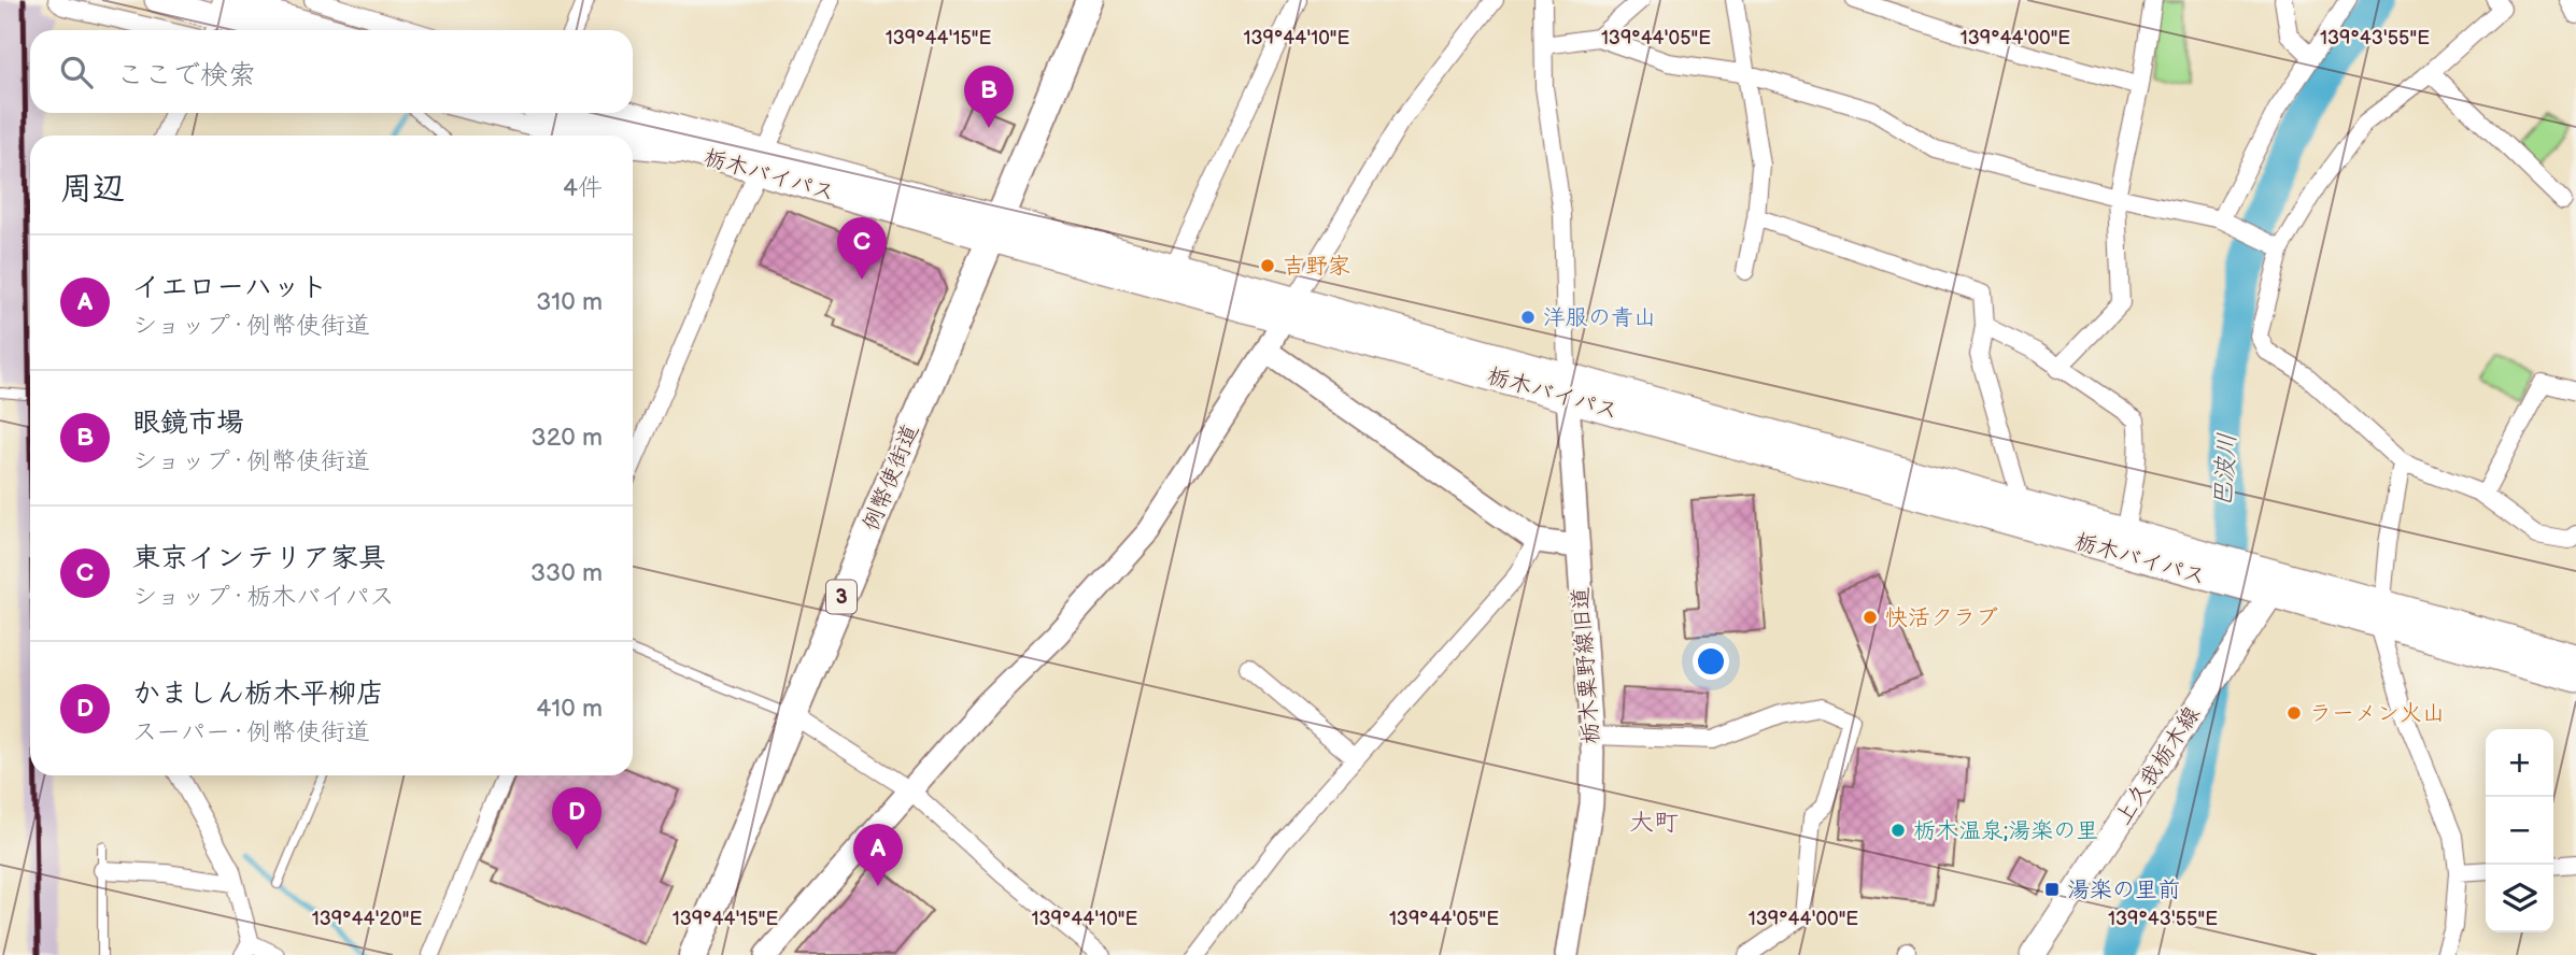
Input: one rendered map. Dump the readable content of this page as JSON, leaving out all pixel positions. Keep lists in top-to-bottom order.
{
  "streets": {
    "main road": [
      "栃木バイパス",
      "例幣使街道",
      "3",
      "上久我栃木線"
    ],
    "street": ["栃木粟野線旧道"]
  },
  "crossings": [
    ["栃木バイパス", "例幣使街道"],
    ["栃木バイパス", "栃木粟野線旧道"],
    ["栃木バイパス", "上久我栃木線"]
  ],
  "districts": ["大町"],
  "water": ["巴波川"],
  "places": {
    "other": [
      "吉野家",
      "洋服の青山",
      "快活クラブ",
      "ラーメン火山",
      "栃木温泉;湯楽の里"
    ],
    "transit": ["湯楽の里前"]
  },
  "page": {
    "search": "ここで検索",
    "pins": [
      "B",
      "C",
      "D",
      "A"
    ],
    "heading": ["周辺", "4件"],
    "list": [
      {
        "mark": "A",
        "name": "イエローハット",
        "note": "ショップ · 例幣使街道",
        "value": "310 m"
      },
      {
        "mark": "B",
        "name": "眼鏡市場",
        "note": "ショップ · 例幣使街道",
        "value": "320 m"
      },
      {
        "mark": "C",
        "name": "東京インテリア家具",
        "note": "ショップ · 栃木バイパス",
        "value": "330 m"
      },
      {
        "mark": "D",
        "name": "かましん栃木平柳店",
        "note": "スーパー · 例幣使街道",
        "value": "410 m"
      }
    ],
    "map_buttons": ["+", "−"]
  },
  "coordinates": [
    "139°44'15\"E",
    "139°44'10\"E",
    "139°44'05\"E",
    "139°44'00\"E",
    "139°43'55\"E",
    "139°44'20\"E"
  ]
}
